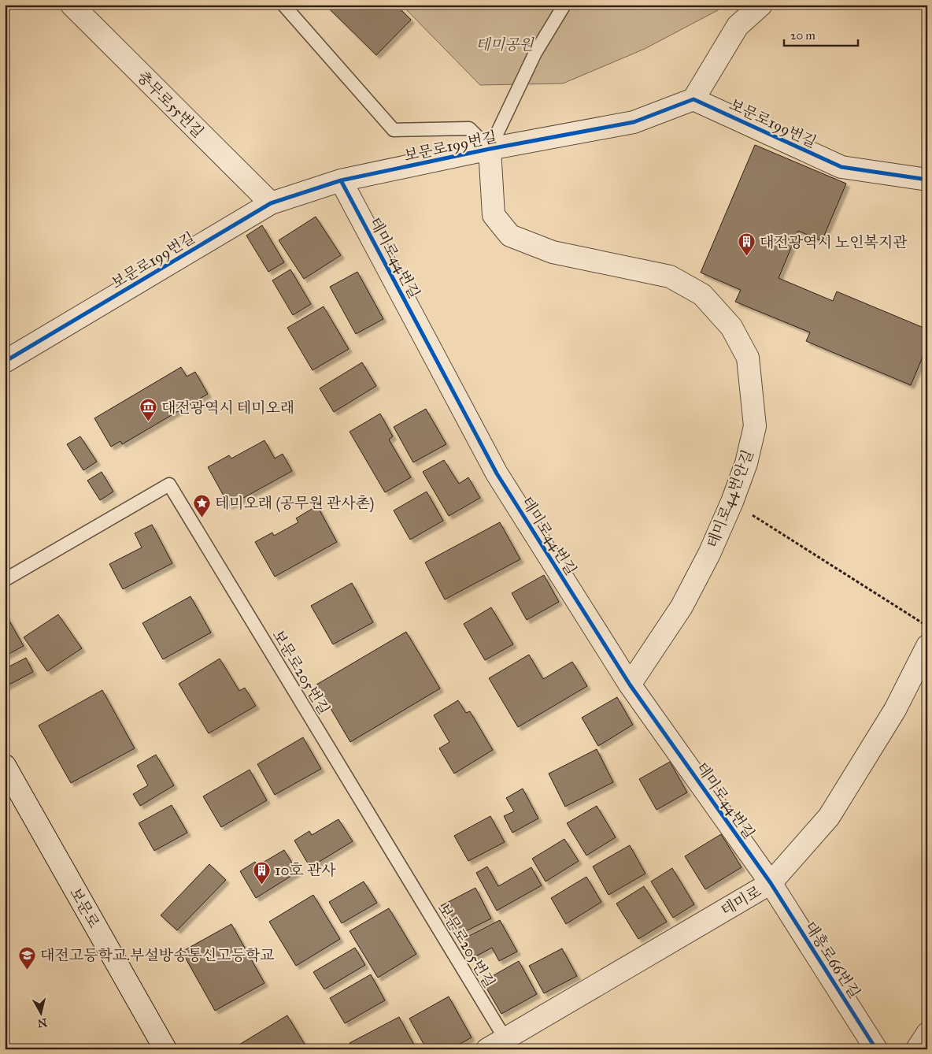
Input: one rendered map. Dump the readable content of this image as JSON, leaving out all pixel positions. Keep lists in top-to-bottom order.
{
  "streets": {
    "street": [
      "충무로55번길",
      "보문로199번길",
      "테미로44번길",
      "테미로44번안길",
      "테미로",
      "보문로",
      "대흥로66번길"
    ],
    "lane": ["보문로205번길"]
  },
  "crossings": [
    ["충무로55번길", "보문로199번길"],
    ["보문로199번길", "테미로44번길"],
    ["보문로199번길", "테미로44번안길"],
    ["테미로44번길", "테미로44번안길"],
    ["테미로44번길", "테미로"],
    ["테미로44번길", "대흥로66번길"],
    ["보문로205번길", "테미로"],
    ["테미로", "대흥로66번길"]
  ],
  "parks": ["테미공원"],
  "places": {
    "building": ["대전광역시 노인복지관", "10호 관사"],
    "museum": ["대전광역시 테미오래"],
    "place": ["테미오래 (공무원 관사촌)"],
    "school or university": ["대전고등학교.부설방송통신고등학교"]
  },
  "scale_bar": "20 m",
  "north": "bottom"
}
